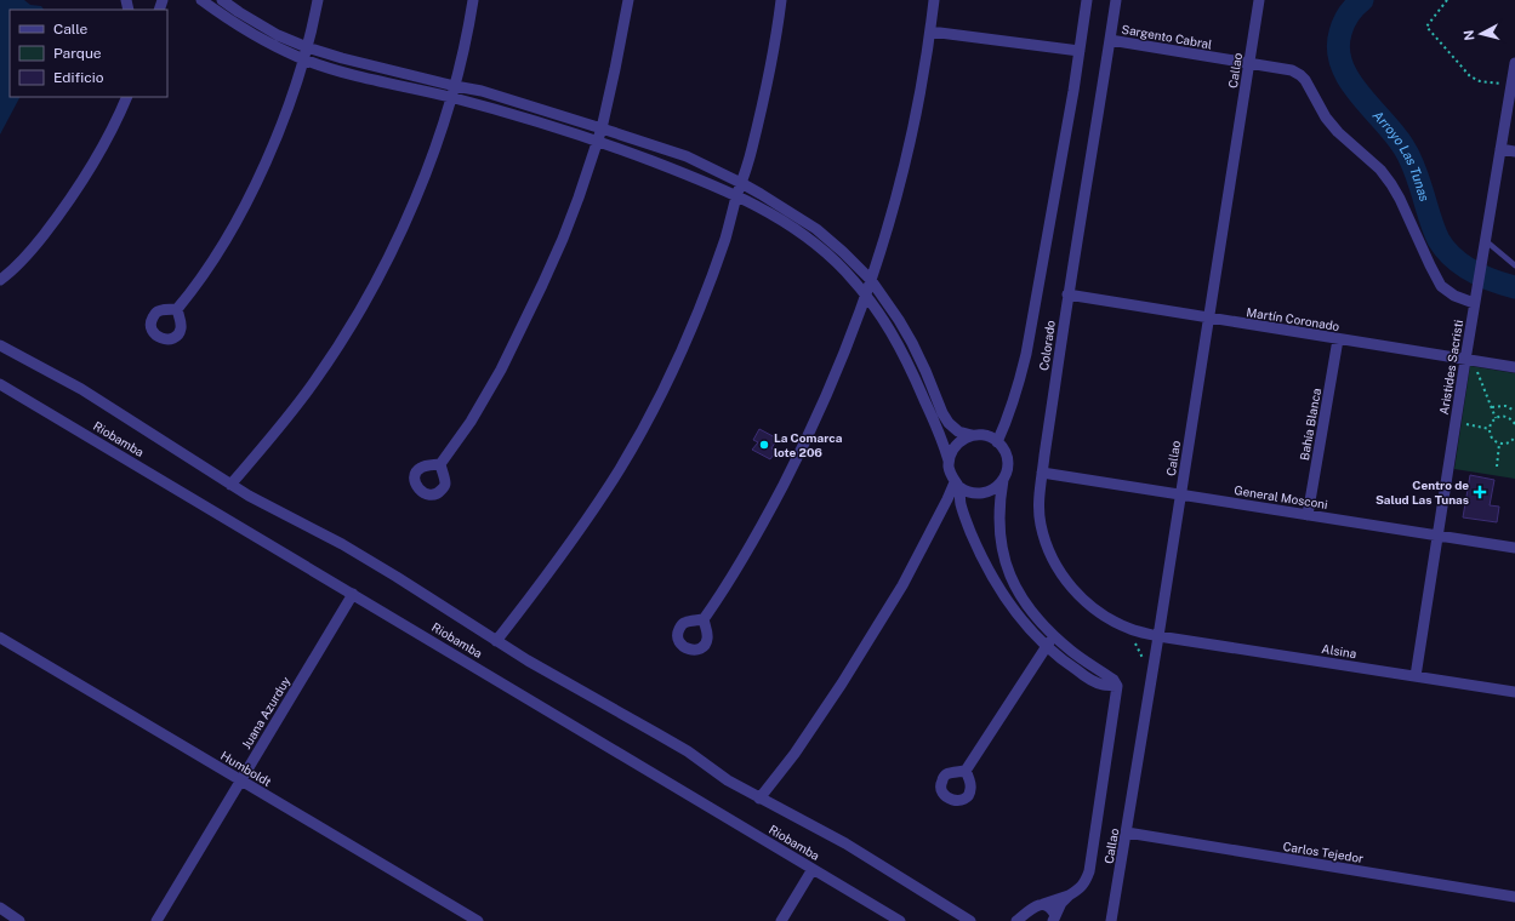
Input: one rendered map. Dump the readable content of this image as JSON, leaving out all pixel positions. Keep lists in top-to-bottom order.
{
  "streets": {
    "street": [
      "Sargento Cabral",
      "Callao",
      "Martín Coronado",
      "Colorado",
      "Aristides Sacristi",
      "Bahía Blanca",
      "Riobamba",
      "General Mosconi",
      "Alsina",
      "Juana Azurduy",
      "Humboldt",
      "Carlos Tejedor"
    ]
  },
  "crossings": [
    ["Sargento Cabral", "Callao"],
    ["Sargento Cabral", "Colorado"],
    ["Sargento Cabral", "Aristides Sacristi"],
    ["Callao", "Martín Coronado"],
    ["Callao", "Colorado"],
    ["Callao", "General Mosconi"],
    ["Callao", "Alsina"],
    ["Callao", "Carlos Tejedor"],
    ["Martín Coronado", "Colorado"],
    ["Martín Coronado", "Aristides Sacristi"],
    ["Martín Coronado", "Bahía Blanca"],
    ["Colorado", "General Mosconi"],
    ["Colorado", "Alsina"],
    ["Aristides Sacristi", "General Mosconi"],
    ["Aristides Sacristi", "Alsina"],
    ["Bahía Blanca", "General Mosconi"],
    ["Riobamba", "Juana Azurduy"],
    ["Juana Azurduy", "Humboldt"]
  ],
  "water": ["Arroyo Las Tunas"],
  "places": {
    "other": ["La Comarca lote 206"],
    "health": ["Centro de Salud Las Tunas"]
  },
  "legend": ["Calle", "Parque", "Edificio"],
  "north": "left"
}
